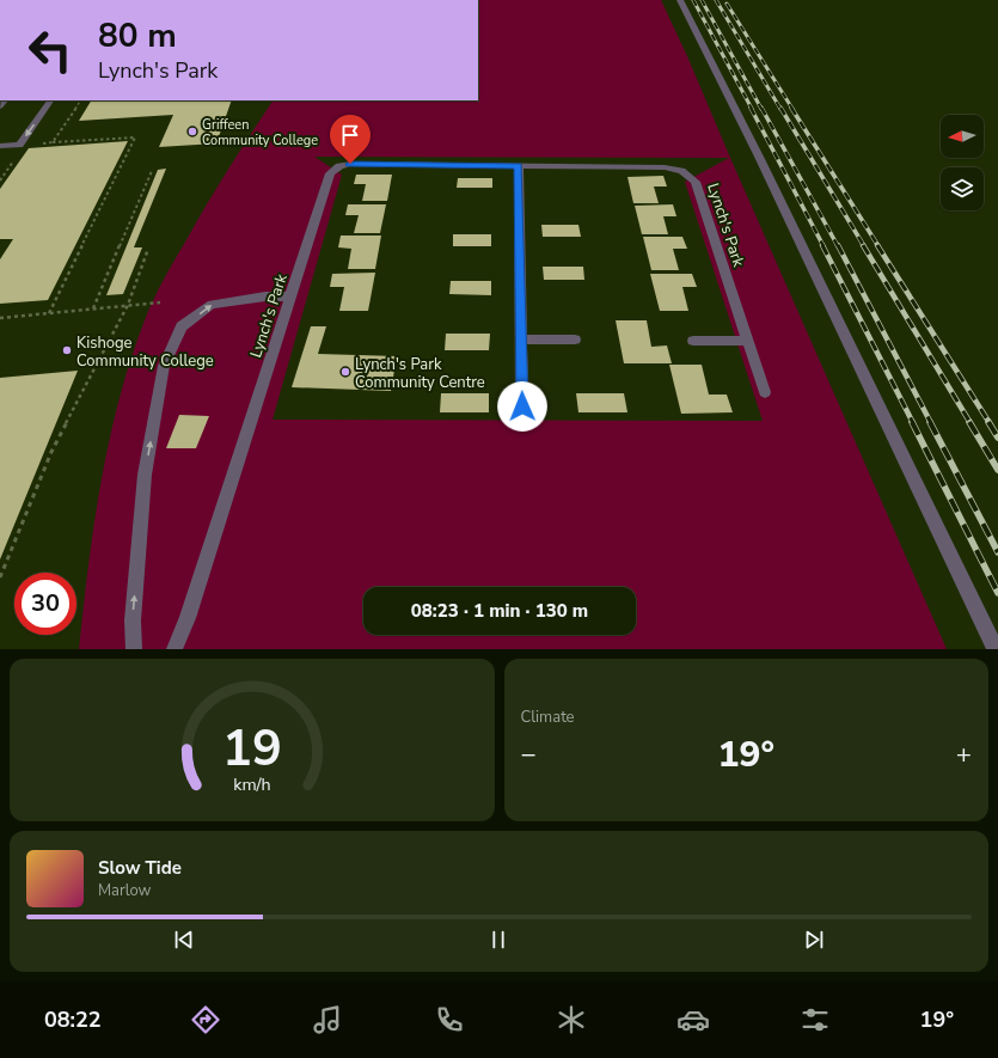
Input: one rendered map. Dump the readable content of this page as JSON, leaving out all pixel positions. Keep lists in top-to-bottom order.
{
  "streets": {
    "street": ["Lynch's Park"]
  },
  "places": ["Griffeen Community College", "Kishoge Community College", "Lynch's Park Community Centre"],
  "north": "left",
  "page": {
    "turn": ["80 m", "Lynch's Park"],
    "limit": "30",
    "trip": "08:23 · 1 min · 130 m",
    "tile": "Climate",
    "heat": ["−", "19°", "+"],
    "song": ["Slow Tide", "Marlow"],
    "tabs": ["08:22", "19°"],
    "gauge": ["19", "km/h"]
  }
}
